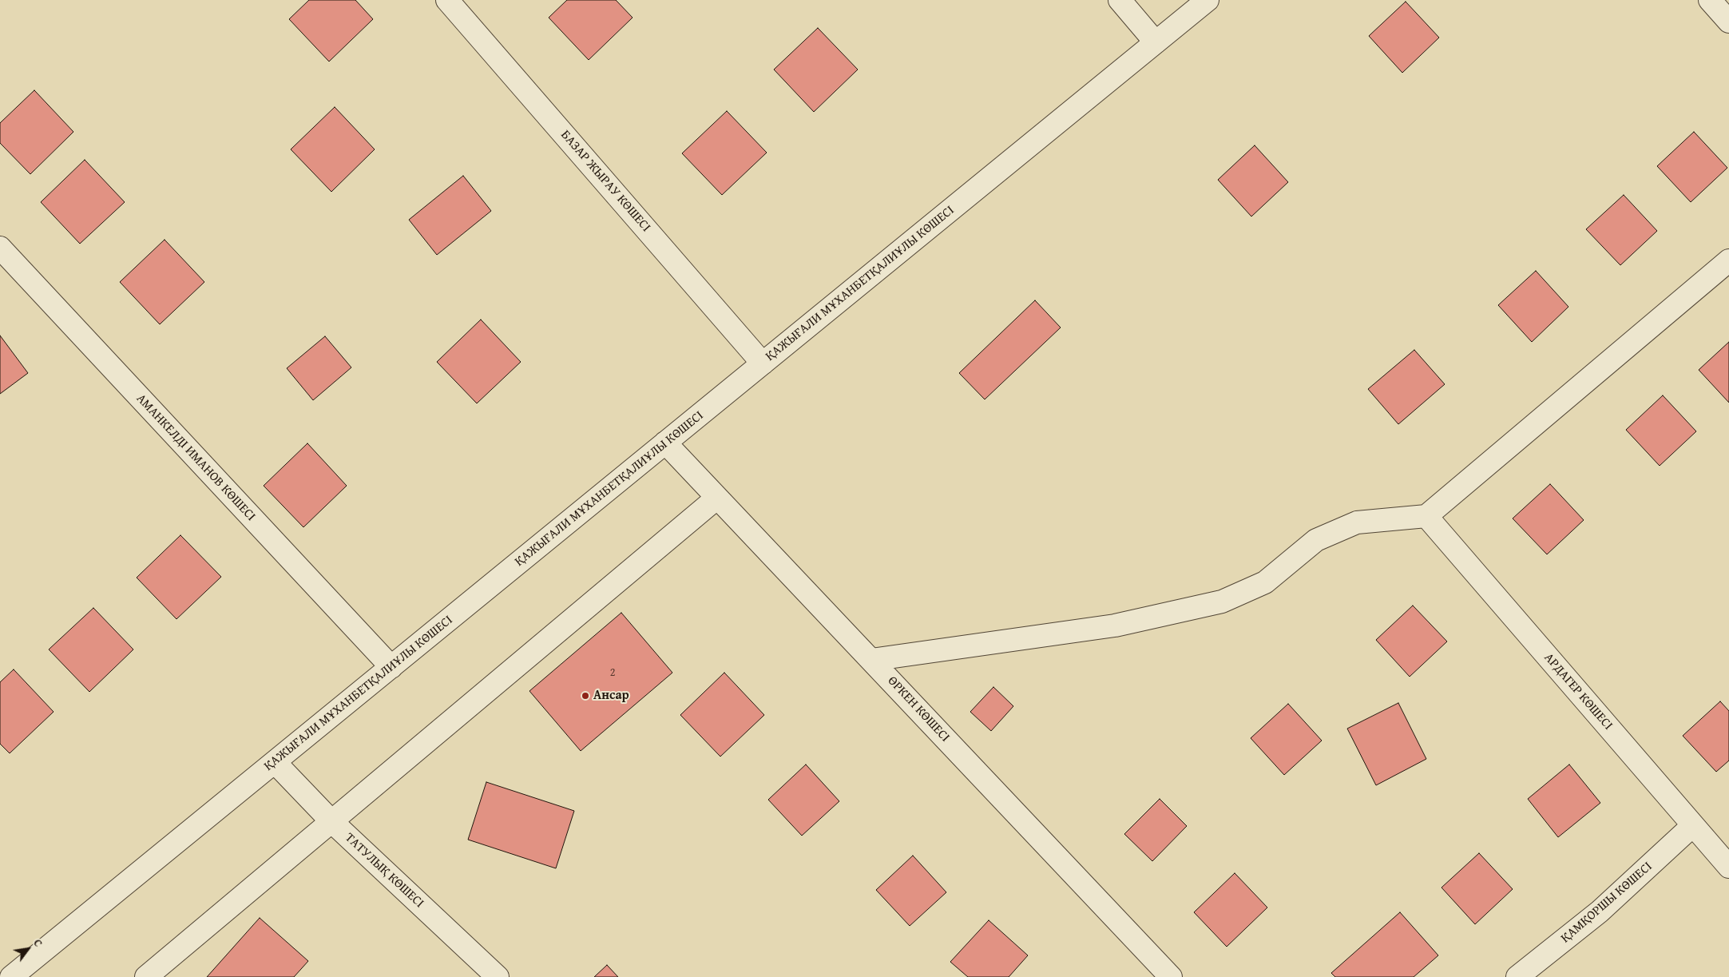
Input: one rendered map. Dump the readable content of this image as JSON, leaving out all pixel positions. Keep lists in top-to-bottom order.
{
  "streets": {
    "street": [
      "БАЗАР ЖЫРАУ КӨШЕСІ",
      "ҚАЖЫҒАЛИ МҰХАНБЕТҚАЛИҰЛЫ КӨШЕСІ",
      "АМАНКЕЛДІ ИМАНОВ КӨШЕСІ",
      "АРДАГЕР КӨШЕСІ",
      "ӨРКЕН КӨШЕСІ",
      "ТАТУЛЫҚ КӨШЕСІ",
      "ҚАМҚОРШЫ КӨШЕСІ"
    ]
  },
  "crossings": [
    ["БАЗАР ЖЫРАУ КӨШЕСІ", "ҚАЖЫҒАЛИ МҰХАНБЕТҚАЛИҰЛЫ КӨШЕСІ"],
    ["ҚАЖЫҒАЛИ МҰХАНБЕТҚАЛИҰЛЫ КӨШЕСІ", "АМАНКЕЛДІ ИМАНОВ КӨШЕСІ"],
    ["ҚАЖЫҒАЛИ МҰХАНБЕТҚАЛИҰЛЫ КӨШЕСІ", "ӨРКЕН КӨШЕСІ"],
    ["ҚАЖЫҒАЛИ МҰХАНБЕТҚАЛИҰЛЫ КӨШЕСІ", "ТАТУЛЫҚ КӨШЕСІ"],
    ["АРДАГЕР КӨШЕСІ", "ҚАМҚОРШЫ КӨШЕСІ"]
  ],
  "places": ["Ансар"],
  "house_numbers": ["2"],
  "north": "top right"
}
